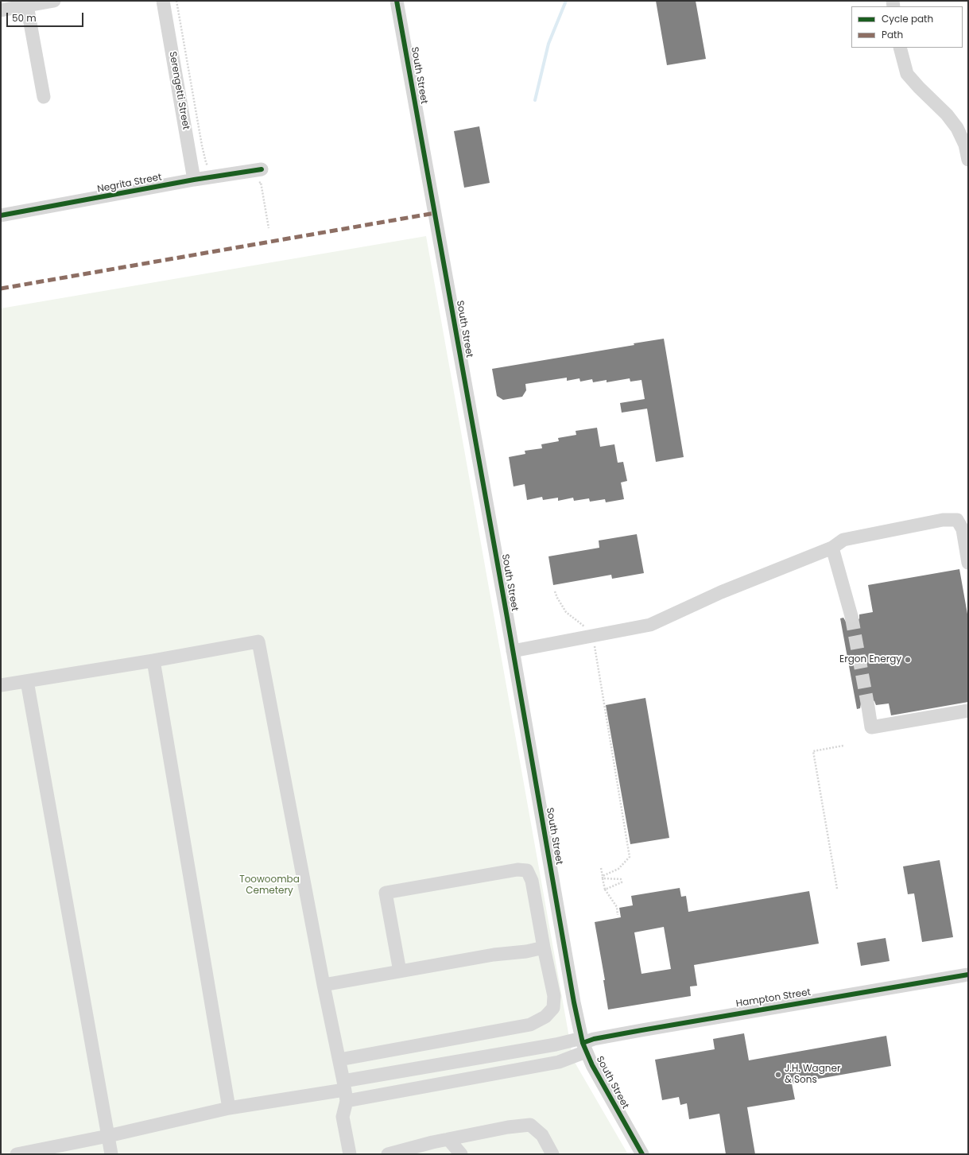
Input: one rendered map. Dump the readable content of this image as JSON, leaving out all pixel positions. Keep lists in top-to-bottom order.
{
  "streets": {
    "street": [
      "South Street",
      "Serengetti Street",
      "Negrita Street",
      "Hampton Street"
    ]
  },
  "crossings": [
    ["South Street", "Hampton Street"],
    ["Serengetti Street", "Negrita Street"]
  ],
  "parks": ["Toowoomba Cemetery"],
  "places": ["Ergon Energy", "J.H. Wagner & Sons"],
  "legend": ["Cycle path", "Path"],
  "scale_bar": "50 m"
}
